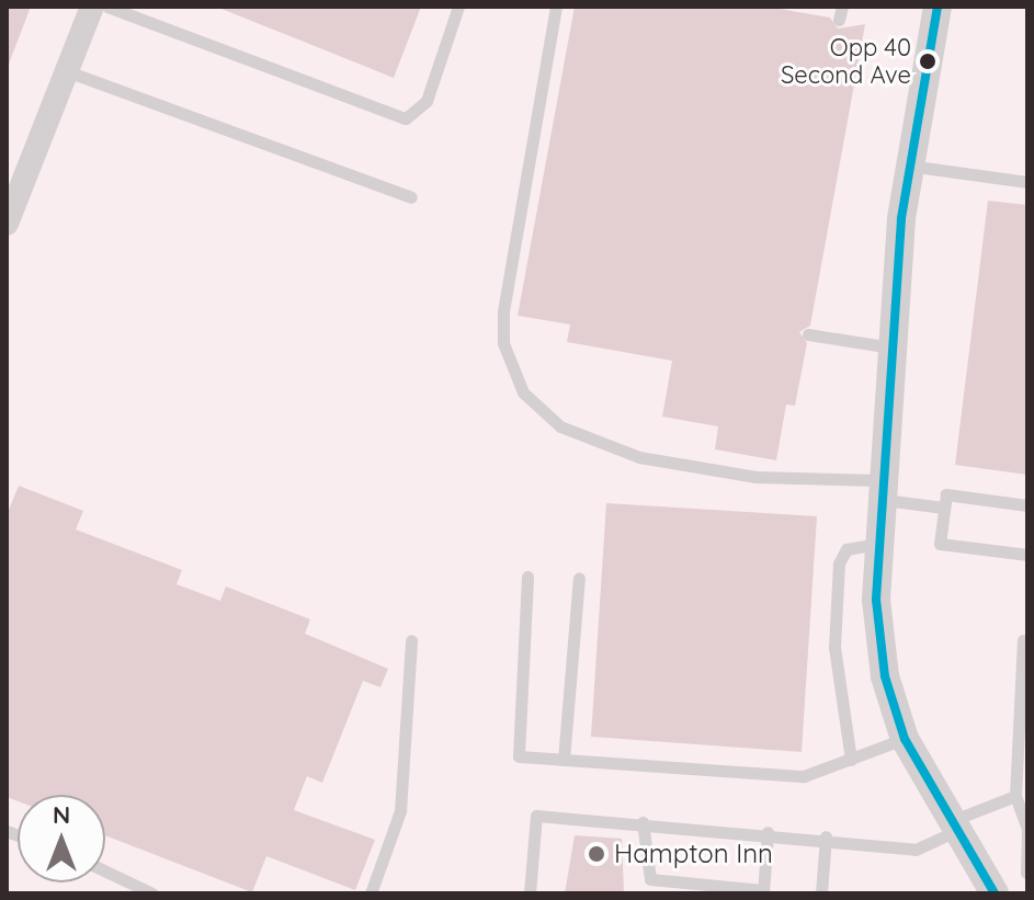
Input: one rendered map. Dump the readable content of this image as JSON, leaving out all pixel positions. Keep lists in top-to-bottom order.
{
  "places": ["Opp 40 Second Ave", "Hampton Inn"],
  "north": "top"
}
